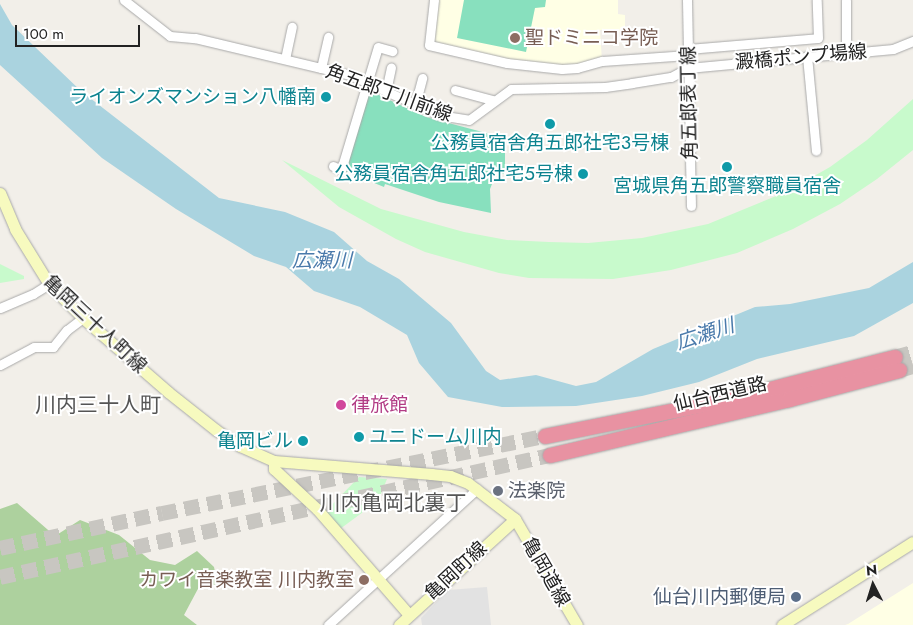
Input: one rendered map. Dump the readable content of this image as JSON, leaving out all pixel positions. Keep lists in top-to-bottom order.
{
  "streets": {
    "highway": ["仙台西道路"],
    "street": [
      "澱橋ポンプ場線",
      "角五郎丁川前線",
      "角五郎表丁線",
      "亀岡三十人町線",
      "亀岡町線",
      "亀岡道線"
    ]
  },
  "crossings": [
    ["澱橋ポンプ場線", "角五郎丁川前線"],
    ["澱橋ポンプ場線", "角五郎表丁線"],
    ["角五郎丁川前線", "角五郎表丁線"],
    ["亀岡三十人町線", "亀岡町線"],
    ["亀岡三十人町線", "亀岡道線"],
    ["亀岡町線", "亀岡道線"]
  ],
  "districts": ["川内三十人町", "川内亀岡北裏丁"],
  "water": ["広瀬川"],
  "places": [
    "聖ドミニコ学院",
    "ライオンズマンション八幡南",
    "公務員宿舎角五郎社宅3号棟",
    "宮城県角五郎警察職員宿舎",
    "公務員宿舎角五郎社宅5号棟",
    "律旅館",
    "ユニドーム川内",
    "亀岡ビル",
    "法楽院",
    "カワイ音楽教室 川内教室",
    "仙台川内郵便局"
  ],
  "scale_bar": "100 m",
  "north": "top"
}
